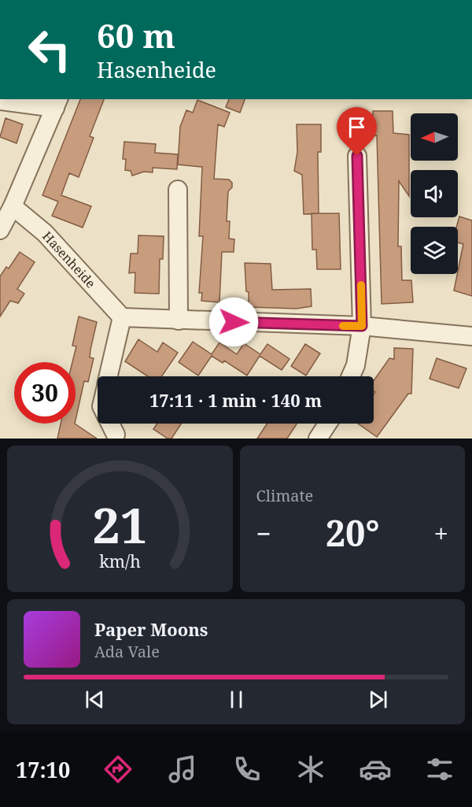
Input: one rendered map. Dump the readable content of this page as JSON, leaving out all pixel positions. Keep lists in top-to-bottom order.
{
  "streets": {
    "street": ["Hasenheide"]
  },
  "north": "left",
  "page": {
    "turn": ["60 m", "Hasenheide"],
    "limit": "30",
    "trip": "17:11 · 1 min · 140 m",
    "tile": "Climate",
    "heat": ["−", "20°", "+"],
    "song": ["Paper Moons", "Ada Vale"],
    "tabs": "17:10",
    "gauge": ["21", "km/h"]
  }
}
